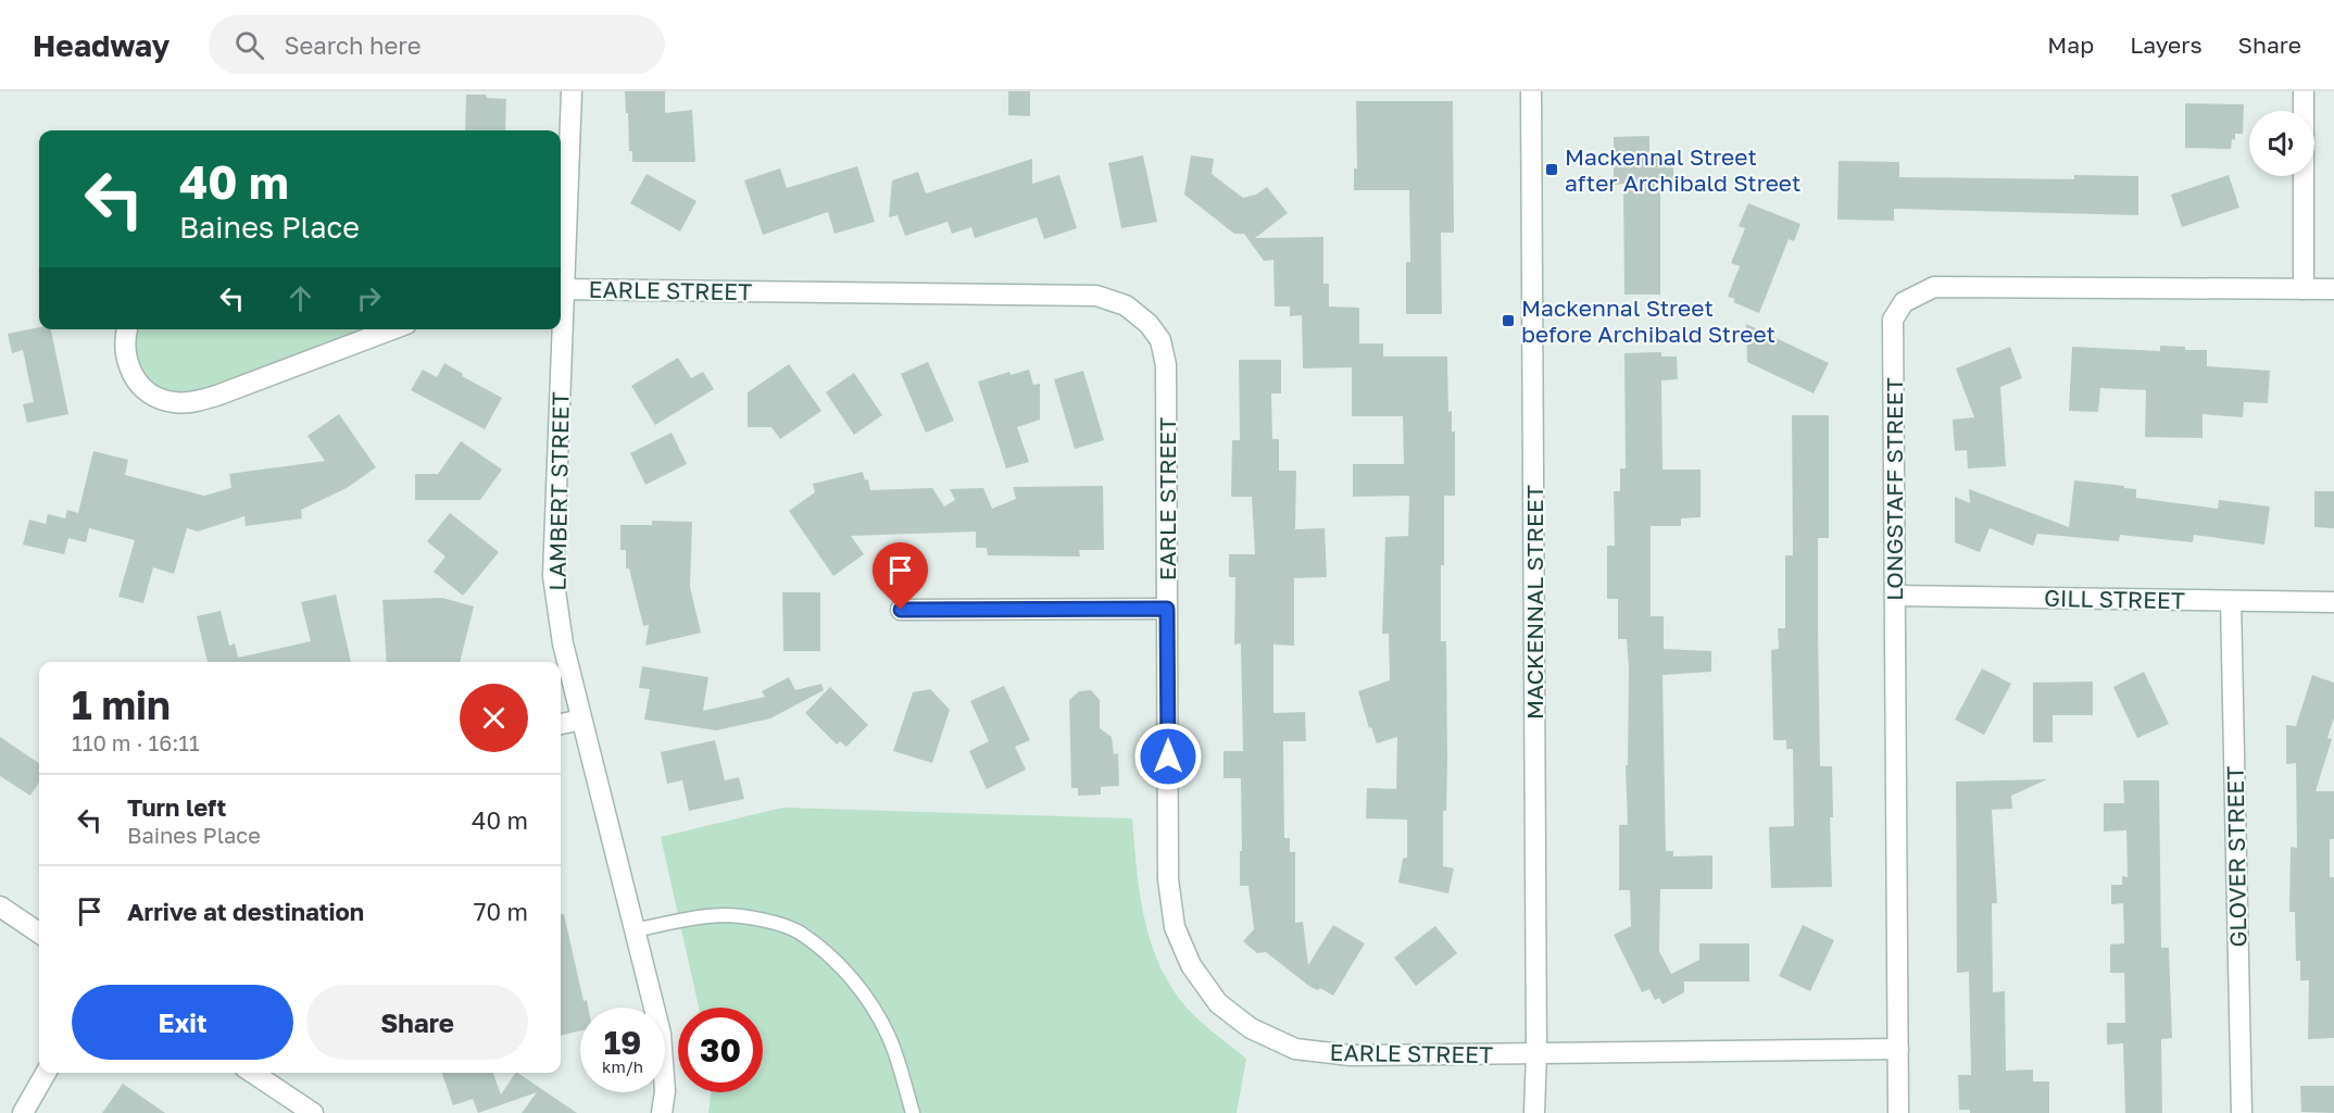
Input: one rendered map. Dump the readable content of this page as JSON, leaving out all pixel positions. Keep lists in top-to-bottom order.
{
  "streets": {
    "street": [
      "EARLE STREET",
      "LONGSTAFF STREET",
      "LAMBERT STREET",
      "GILL STREET",
      "MACKENNAL STREET",
      "GLOVER STREET"
    ]
  },
  "crossings": [
    ["EARLE STREET", "LONGSTAFF STREET"],
    ["EARLE STREET", "MACKENNAL STREET"],
    ["LONGSTAFF STREET", "GILL STREET"],
    ["GILL STREET", "GLOVER STREET"]
  ],
  "places": {
    "transit": ["Mackennal Street after Archibald Street", "Mackennal Street before Archibald Street"]
  },
  "page": {
    "header": "Headway",
    "search": "Search here",
    "nav": ["Map", "Layers", "Share"],
    "turn": ["40 m", "Baines Place"],
    "heading": ["1 min", "110 m · 16:11"],
    "list": [
      {
        "name": "Turn left",
        "note": "Baines Place",
        "value": "40 m"
      },
      {
        "name": "Arrive at destination",
        "value": "70 m"
      }
    ],
    "buttons": ["Exit", "Share"],
    "speed": "19 km/h",
    "limit": "30"
  }
}
